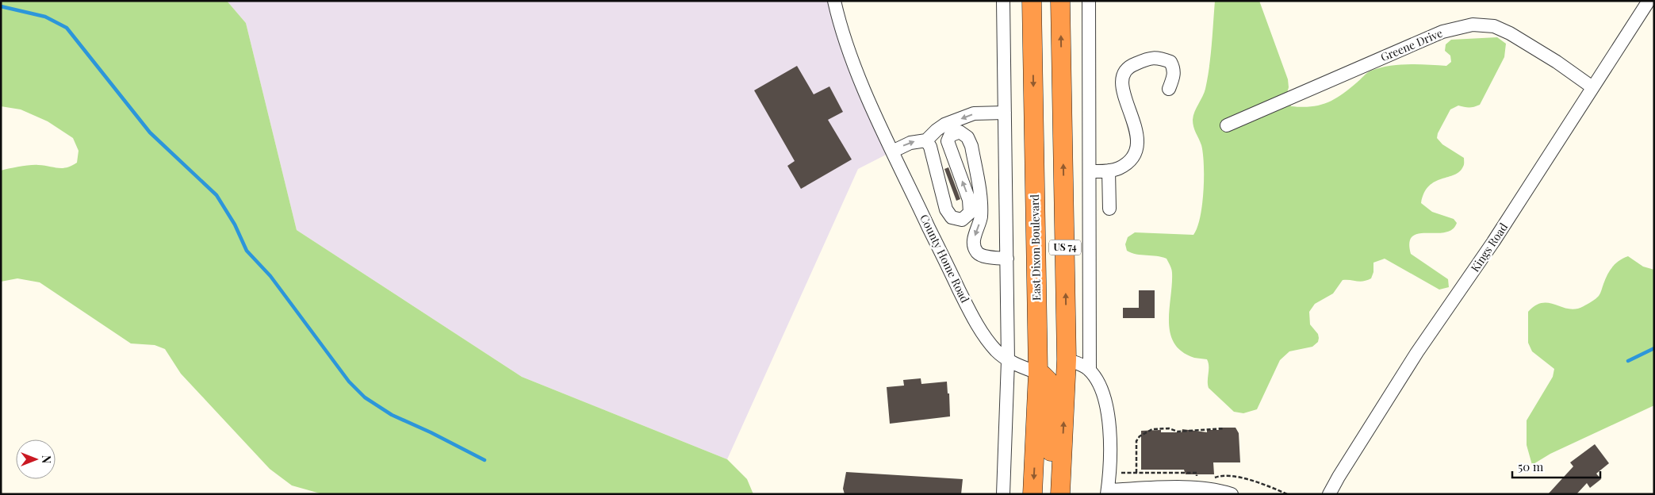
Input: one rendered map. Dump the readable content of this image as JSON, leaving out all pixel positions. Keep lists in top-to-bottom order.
{
  "streets": {
    "highway": ["East Dixon Boulevard", "US 74", "County Home Road"],
    "street": ["Greene Drive", "Kings Road"]
  },
  "crossings": [
    ["Greene Drive", "Kings Road"],
    ["East Dixon Boulevard", "County Home Road"]
  ],
  "scale_bar": "50 m",
  "north": "right"
}
